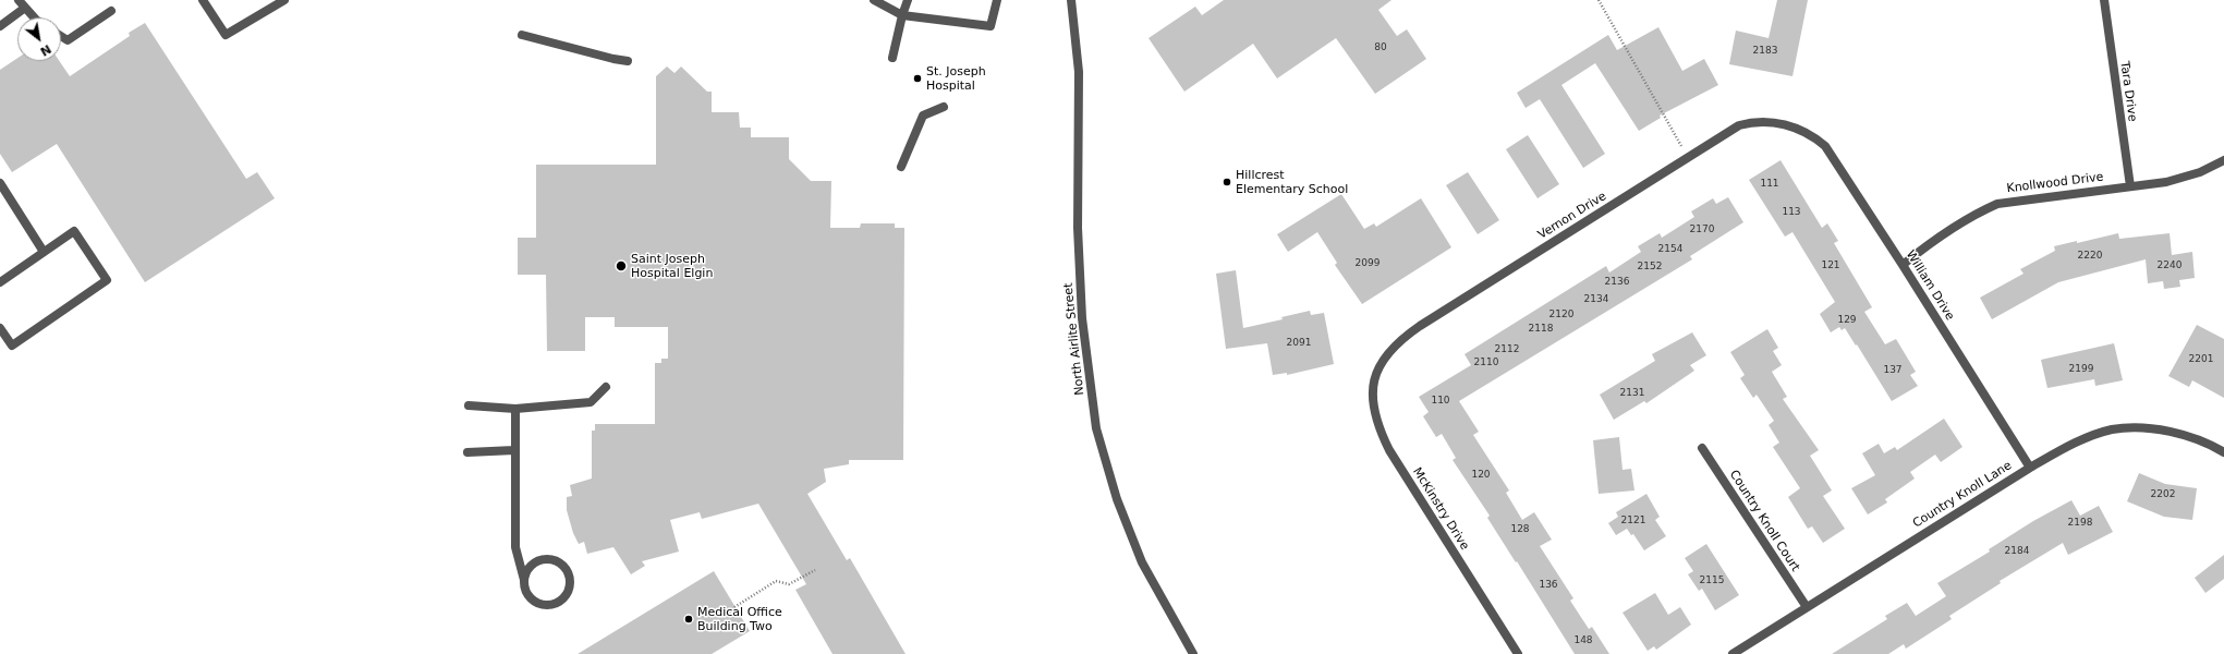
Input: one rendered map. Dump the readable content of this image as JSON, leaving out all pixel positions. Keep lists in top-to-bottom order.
{
  "streets": {
    "street": [
      "Tara Drive",
      "Knollwood Drive",
      "Vernon Drive",
      "William Drive",
      "North Airlite Street",
      "Country Knoll Lane",
      "McKinstry Drive",
      "Country Knoll Court"
    ]
  },
  "crossings": [
    ["Tara Drive", "Knollwood Drive"],
    ["Knollwood Drive", "William Drive"],
    ["Vernon Drive", "William Drive"],
    ["Vernon Drive", "McKinstry Drive"],
    ["William Drive", "Country Knoll Lane"],
    ["Country Knoll Lane", "Country Knoll Court"]
  ],
  "places": [
    "St. Joseph Hospital",
    "Hillcrest Elementary School",
    "Saint Joseph Hospital Elgin",
    "Medical Office Building Two"
  ],
  "house_numbers": [
    "80",
    "2183",
    "111",
    "113",
    "2170",
    "2154",
    "2220",
    "2099",
    "121",
    "2240",
    "2152",
    "2136",
    "2134",
    "2120",
    "129",
    "2118",
    "2091",
    "2112",
    "2201",
    "2110",
    "2199",
    "137",
    "2131",
    "110",
    "120",
    "2202",
    "2121",
    "2198",
    "128",
    "2184",
    "2115",
    "136",
    "148"
  ],
  "north": "bottom right"
}
